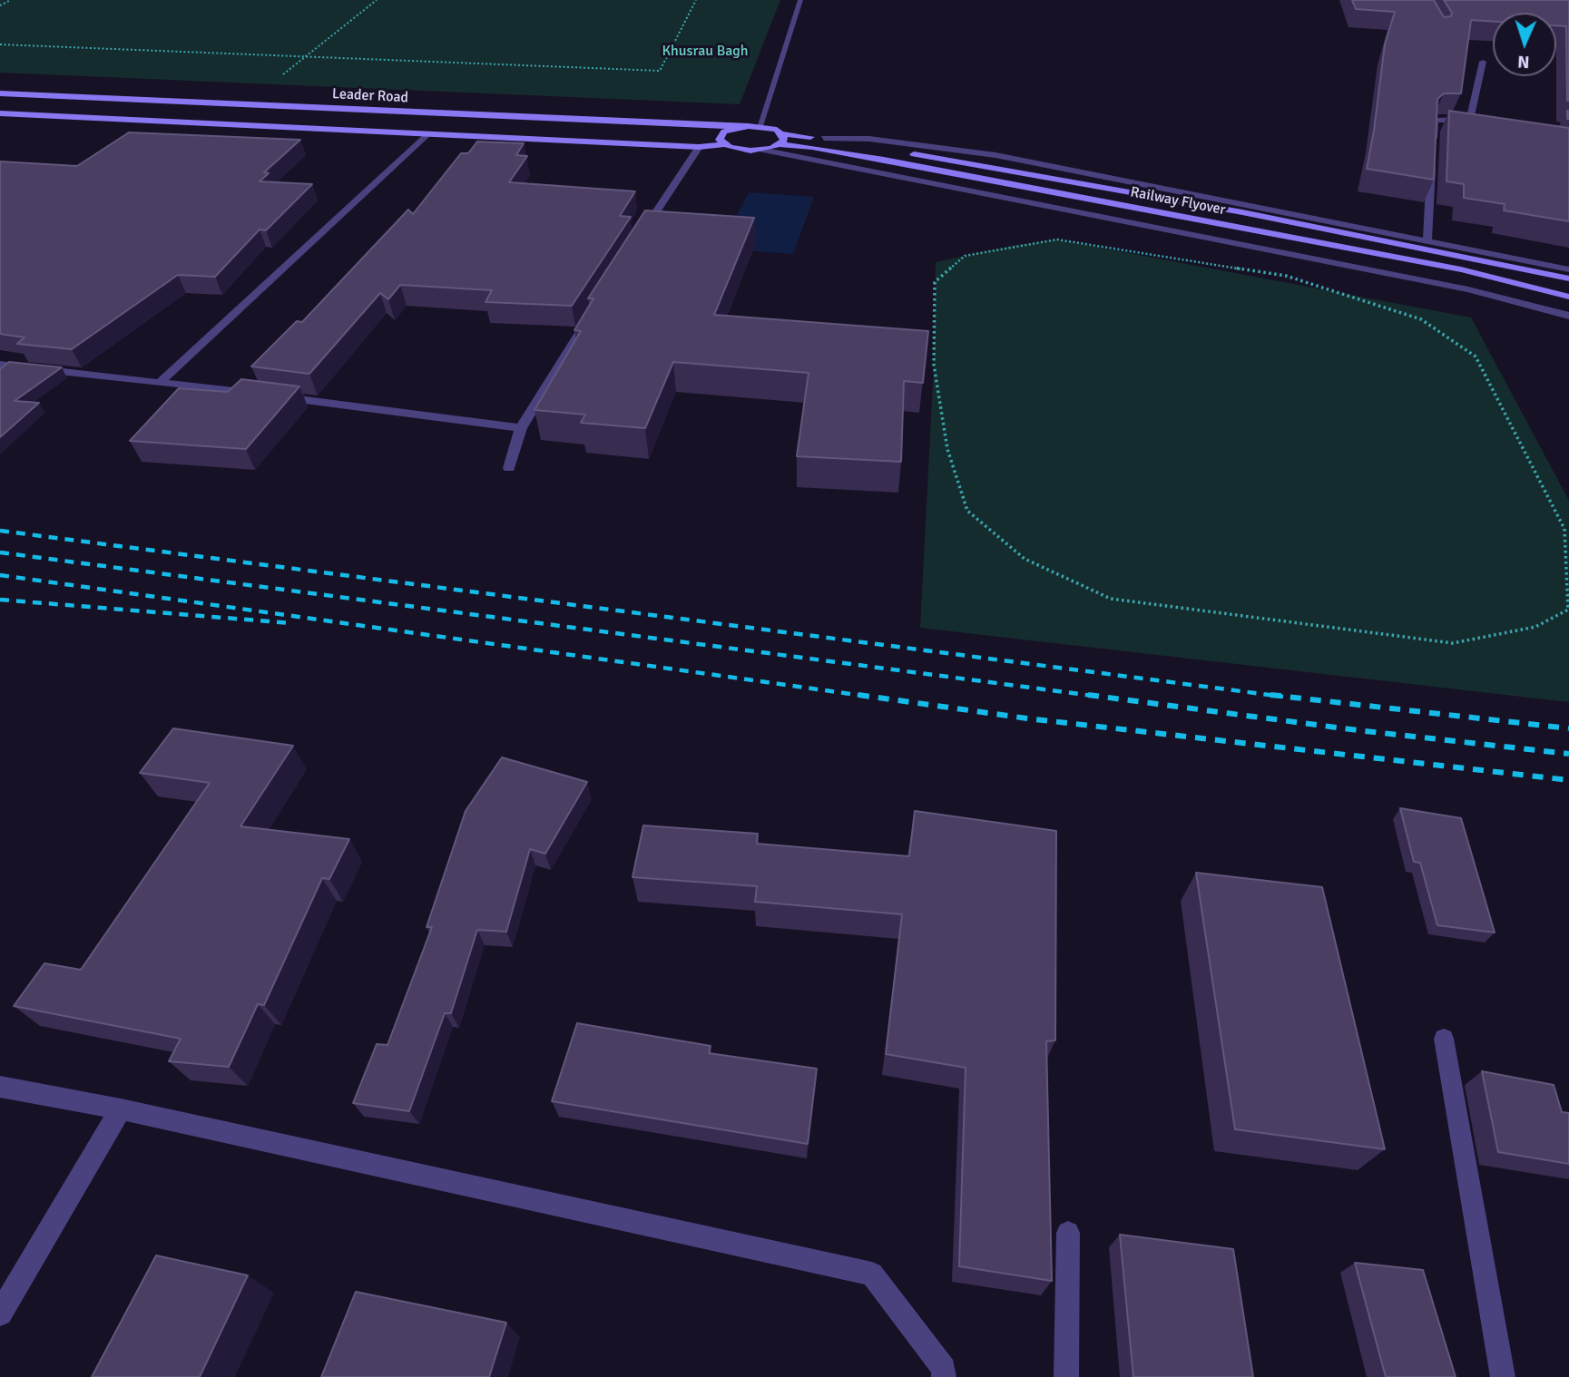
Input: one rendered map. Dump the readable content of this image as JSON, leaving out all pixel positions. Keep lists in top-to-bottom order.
{
  "streets": {
    "main road": ["Leader Road", "Railway Flyover"]
  },
  "crossings": [
    ["Leader Road", "Railway Flyover"]
  ],
  "parks": ["Khusrau Bagh"],
  "north": "bottom"
}
